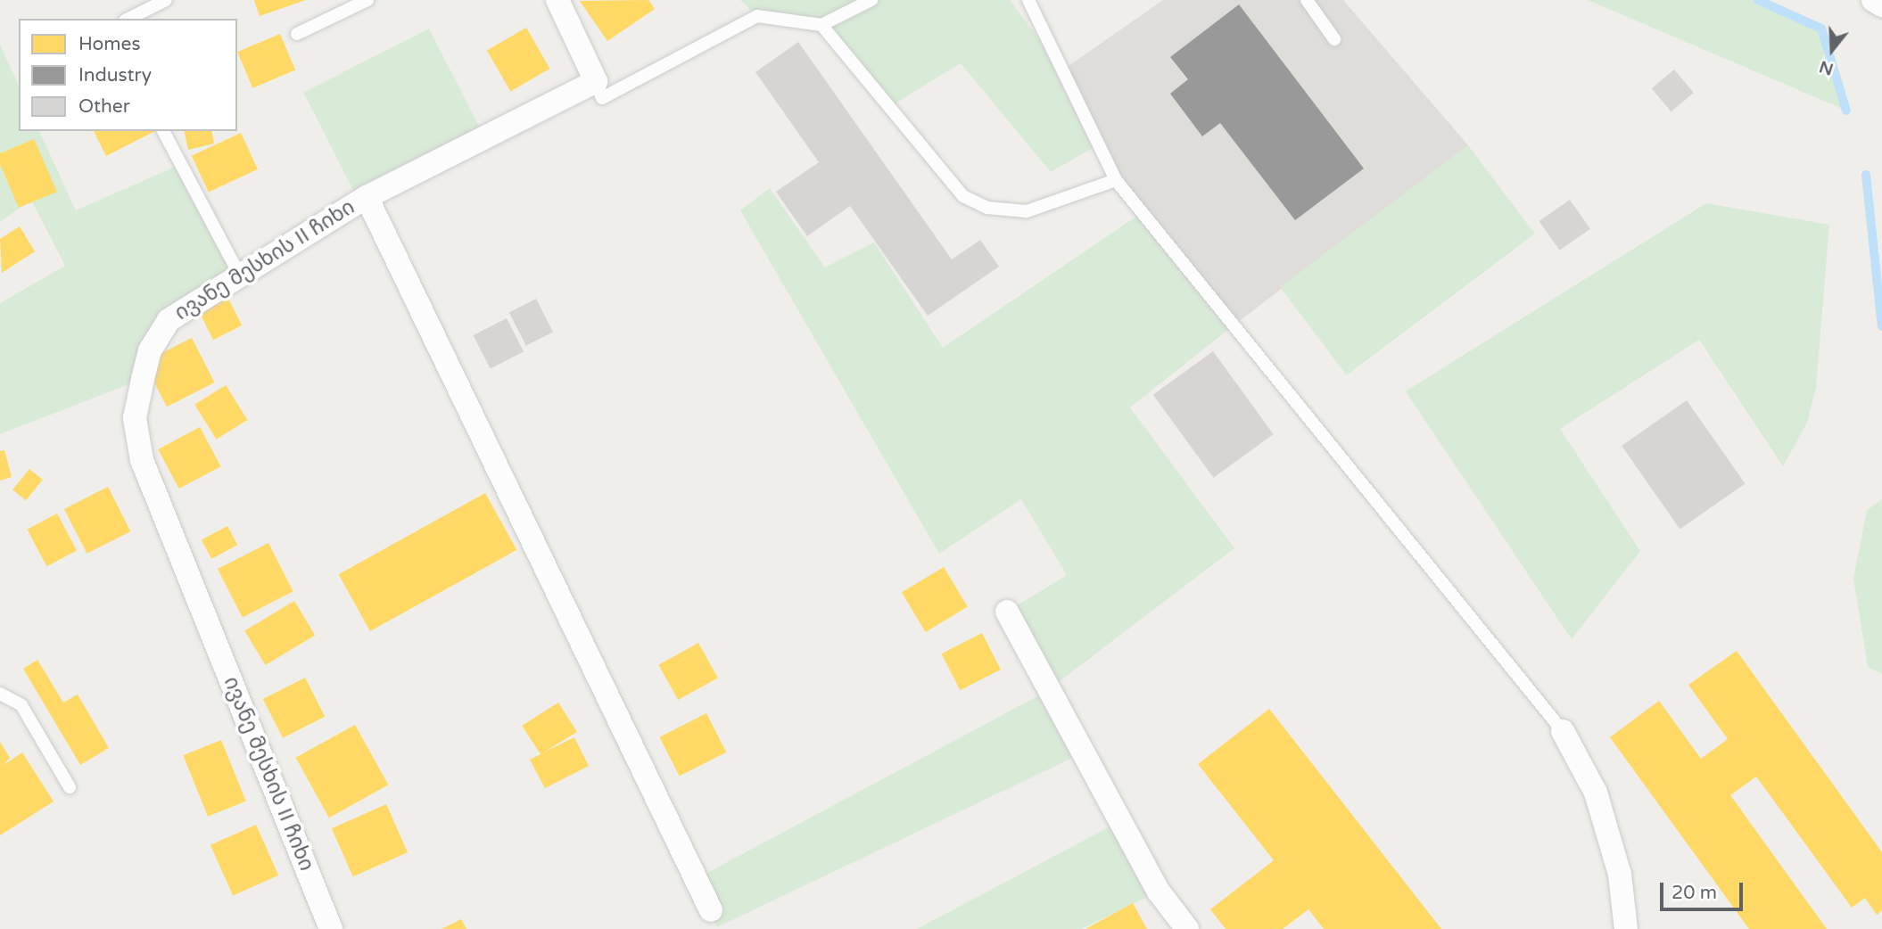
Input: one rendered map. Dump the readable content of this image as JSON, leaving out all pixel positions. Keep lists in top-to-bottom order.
{
  "streets": {
    "street": ["ივანე მესხის II ჩიხი"]
  },
  "legend": ["Homes", "Industry", "Other"],
  "scale_bar": "20 m",
  "north": "bottom"
}
